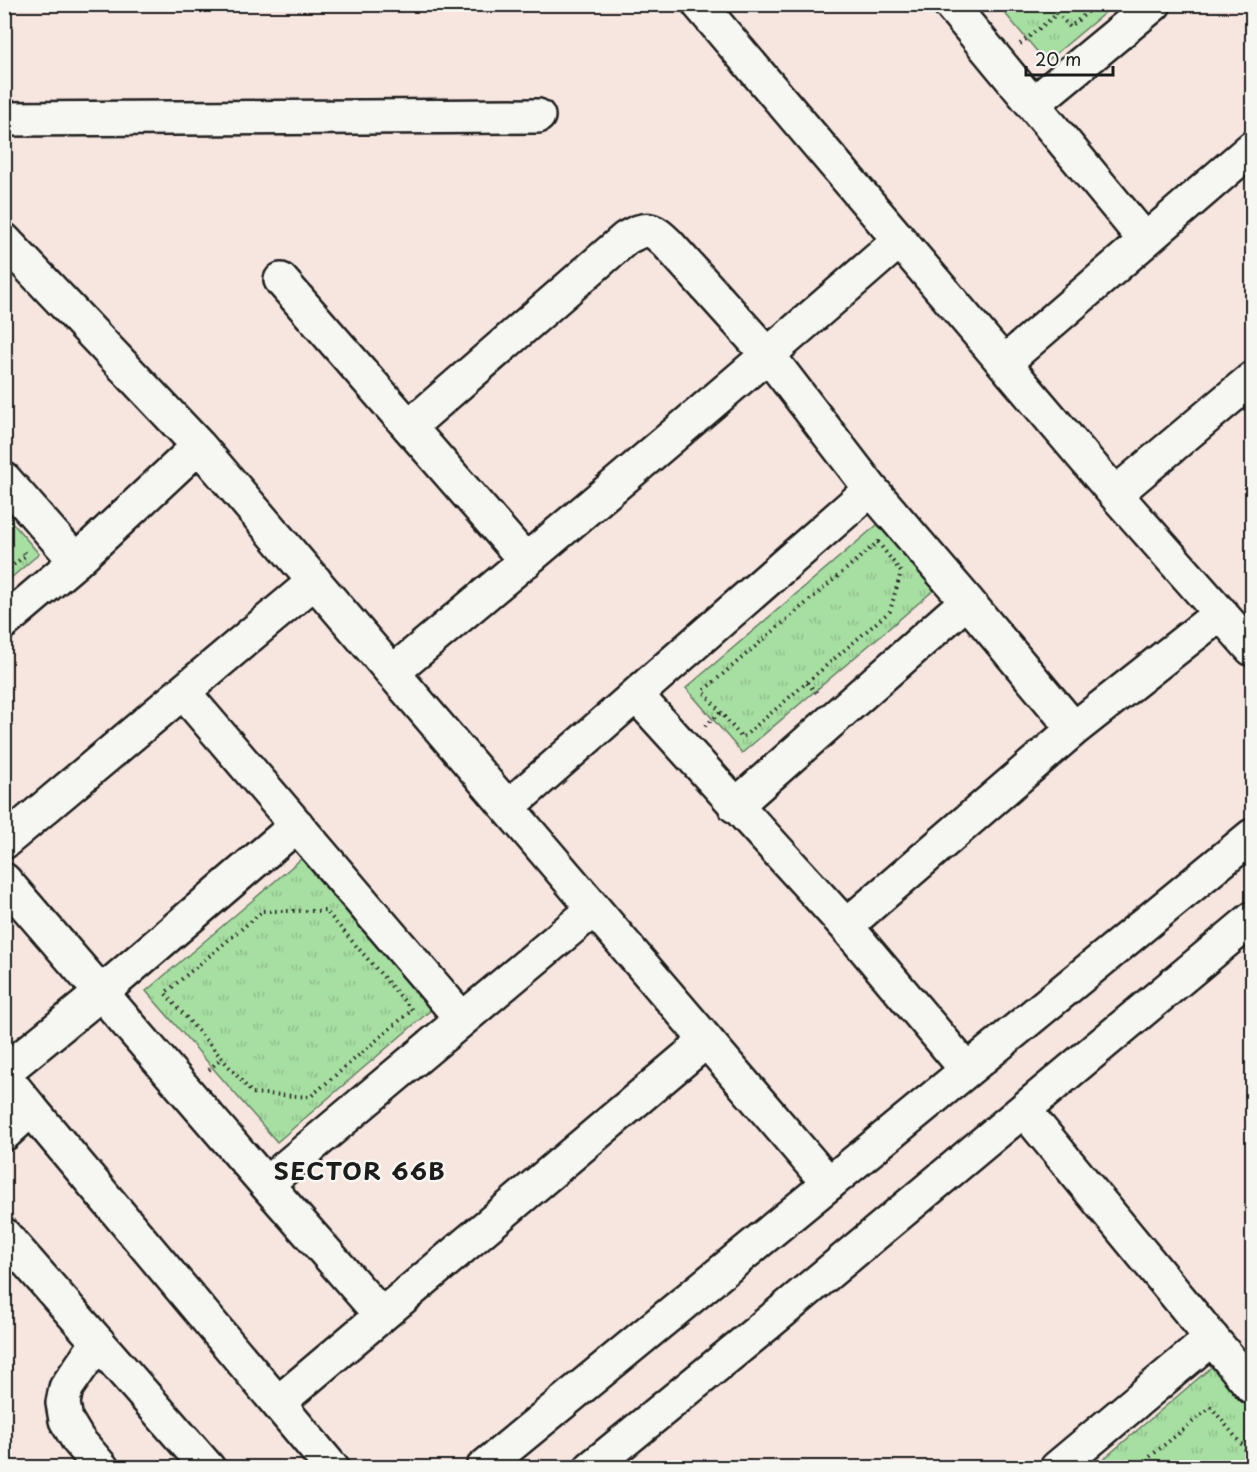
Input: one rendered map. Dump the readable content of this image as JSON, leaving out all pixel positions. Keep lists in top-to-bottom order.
{
  "districts": ["SECTOR 66B"],
  "scale_bar": "20 m"
}
